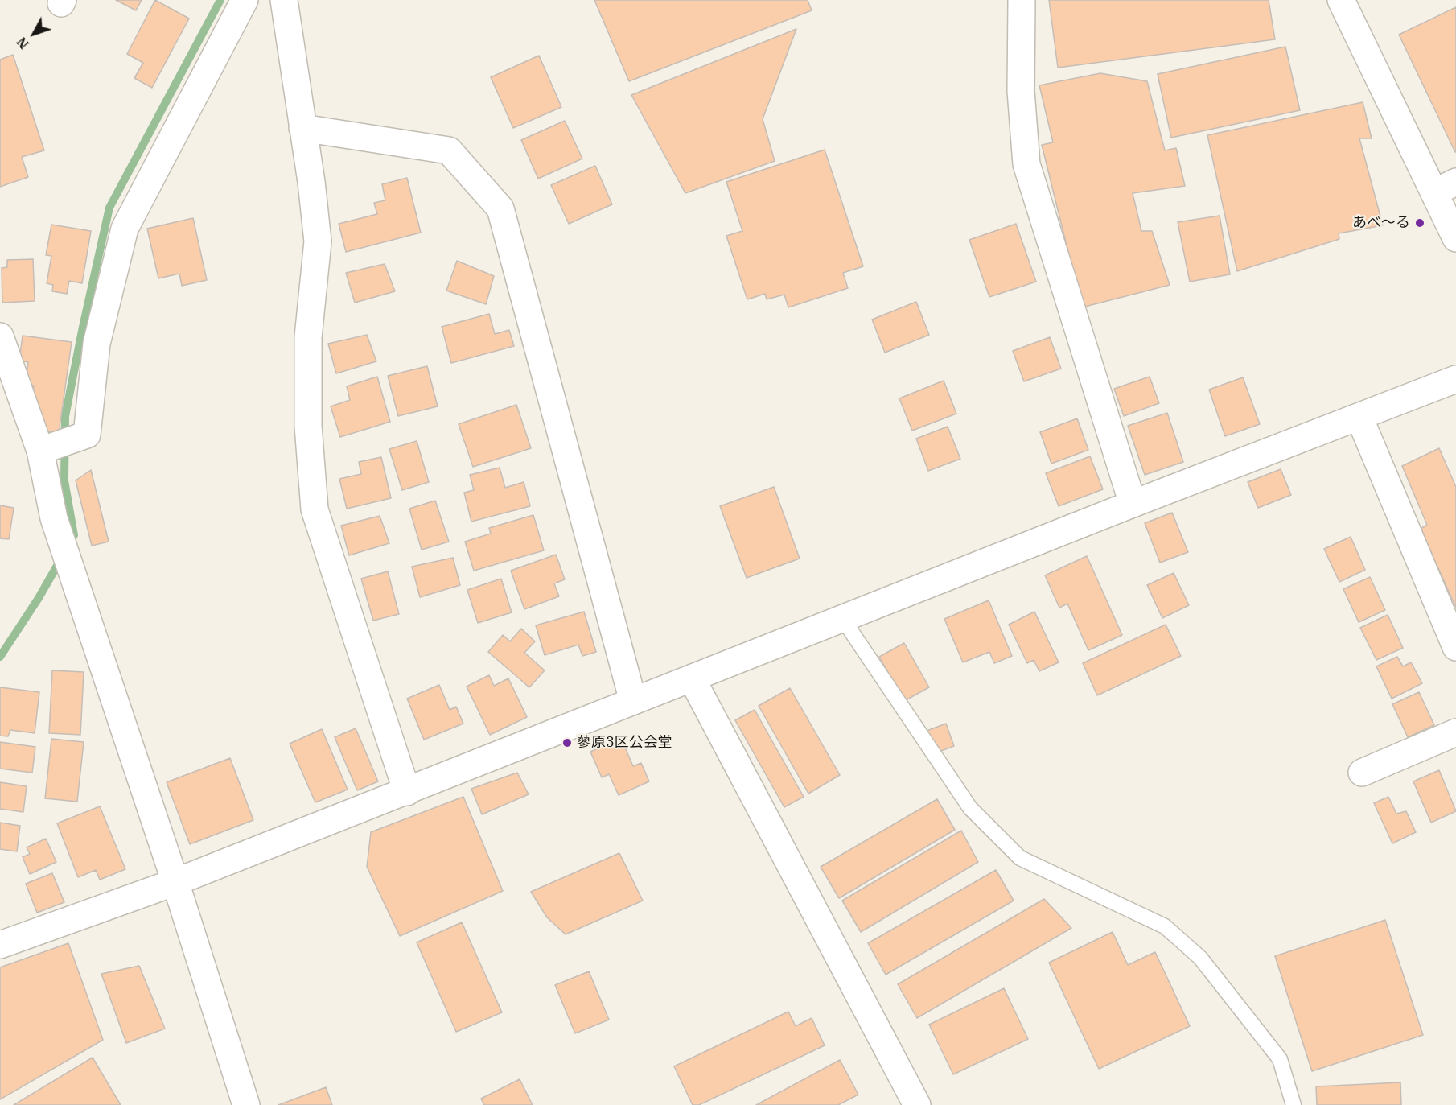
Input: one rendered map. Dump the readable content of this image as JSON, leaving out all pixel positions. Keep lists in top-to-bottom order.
{
  "places": ["あべ〜る", "蓼原3区公会堂"],
  "north": "bottom left"
}
